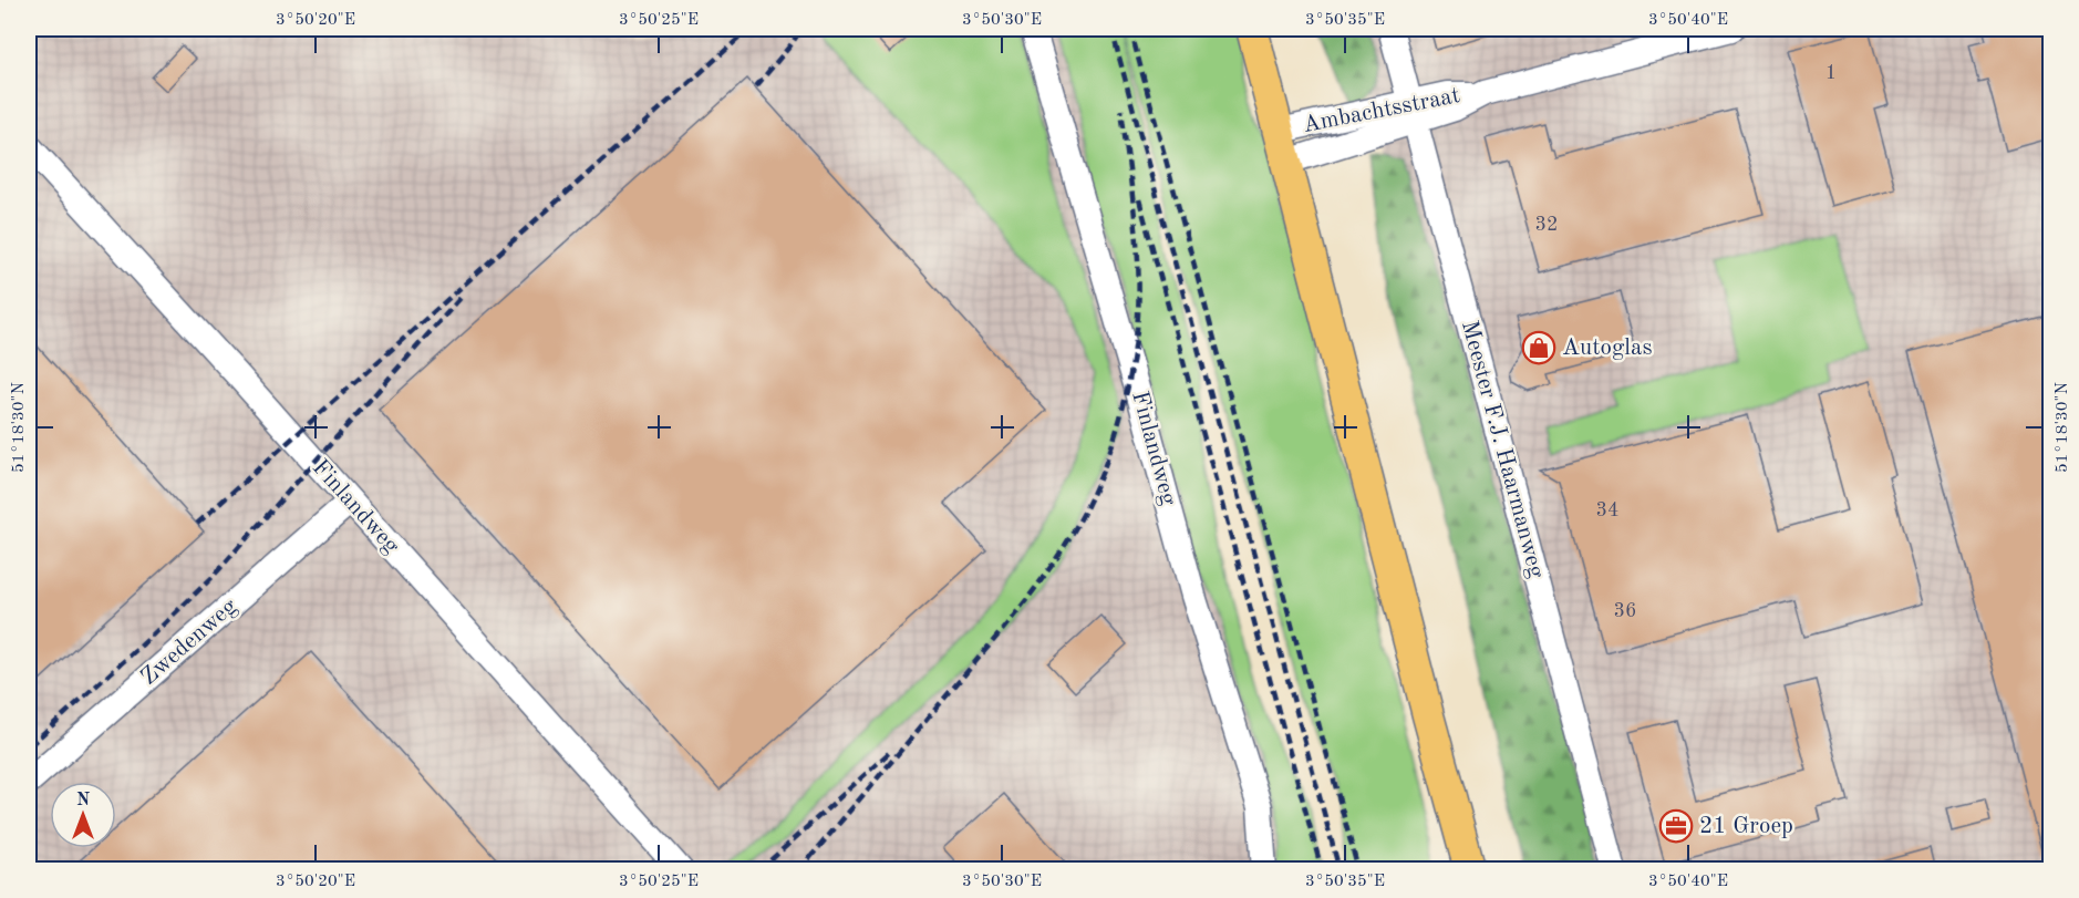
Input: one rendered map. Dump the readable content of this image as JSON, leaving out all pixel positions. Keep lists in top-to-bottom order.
{
  "streets": {
    "street": [
      "Ambachtsstraat",
      "Finlandweg",
      "Meester F.J. Haarmanweg",
      "Zwedenweg"
    ]
  },
  "crossings": [
    ["Ambachtsstraat", "Meester F.J. Haarmanweg"],
    ["Finlandweg", "Zwedenweg"]
  ],
  "places": {
    "shop": ["Autoglas"],
    "office": ["21 Groep"]
  },
  "house_numbers": [
    "1",
    "32",
    "34",
    "36"
  ],
  "north": "top",
  "coordinates": [
    "3°50'20\"E",
    "3°50'25\"E",
    "3°50'30\"E",
    "3°50'35\"E",
    "3°50'40\"E",
    "51°18'30\"N"
  ]
}
